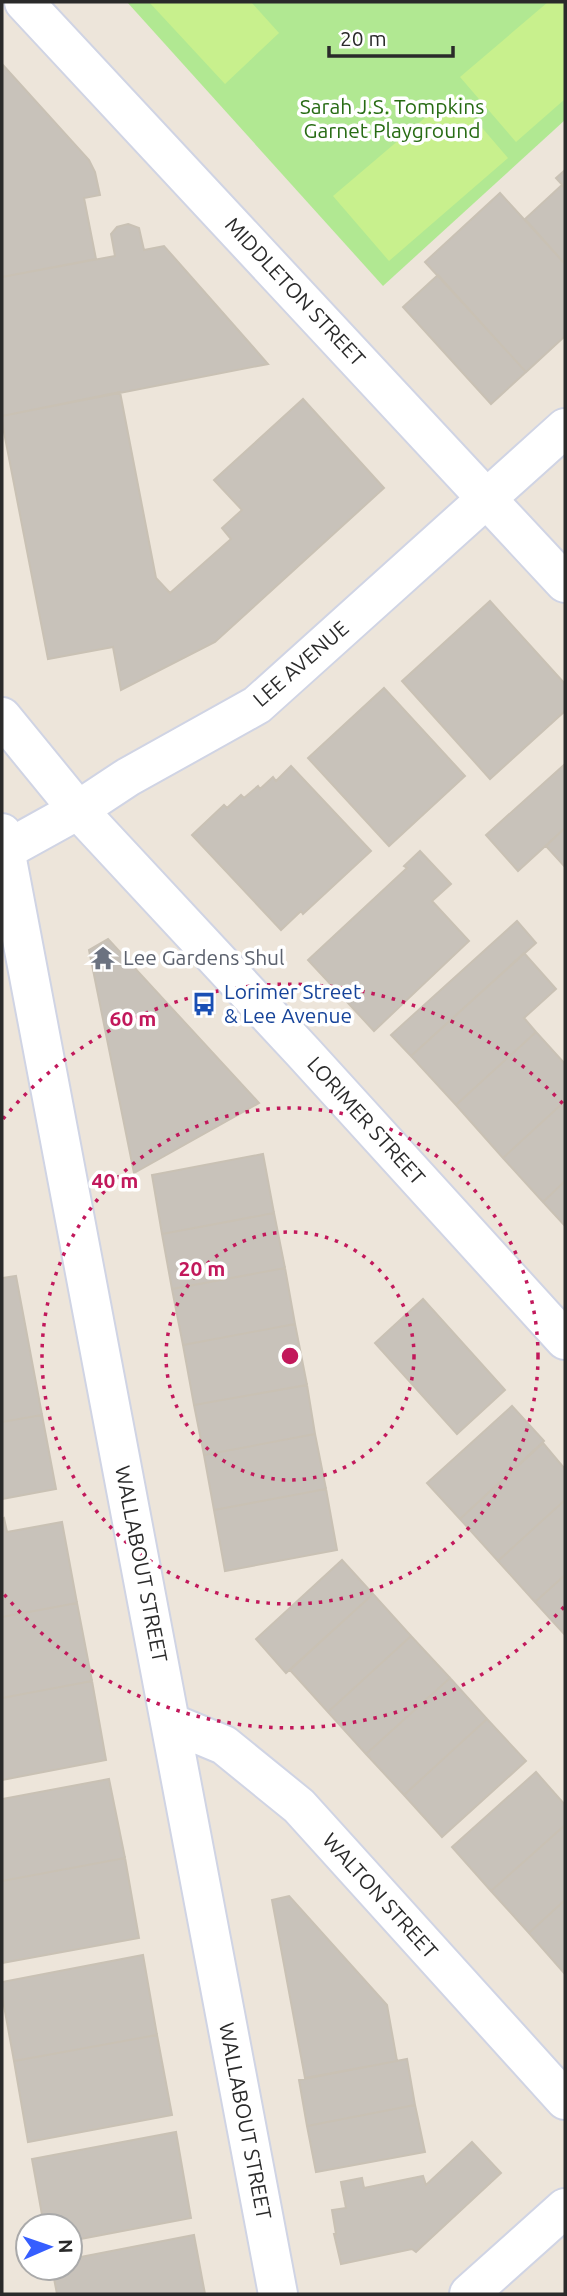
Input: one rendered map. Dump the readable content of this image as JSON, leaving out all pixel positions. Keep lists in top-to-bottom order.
{
  "streets": {
    "street": [
      "MIDDLETON STREET",
      "LEE AVENUE",
      "LORIMER STREET",
      "WALLABOUT STREET",
      "WALTON STREET"
    ]
  },
  "crossings": [
    ["MIDDLETON STREET", "LEE AVENUE"],
    ["LEE AVENUE", "LORIMER STREET"],
    ["LEE AVENUE", "WALLABOUT STREET"],
    ["WALLABOUT STREET", "WALTON STREET"]
  ],
  "parks": ["Sarah J.S. Tompkins Garnet Playground"],
  "places": {
    "temple": ["Lee Gardens Shul"],
    "bus stop": ["Lorimer Street & Lee Avenue"]
  },
  "scale_bar": "20 m",
  "north": "right",
  "rings": ["60 m", "40 m", "20 m"]
}
